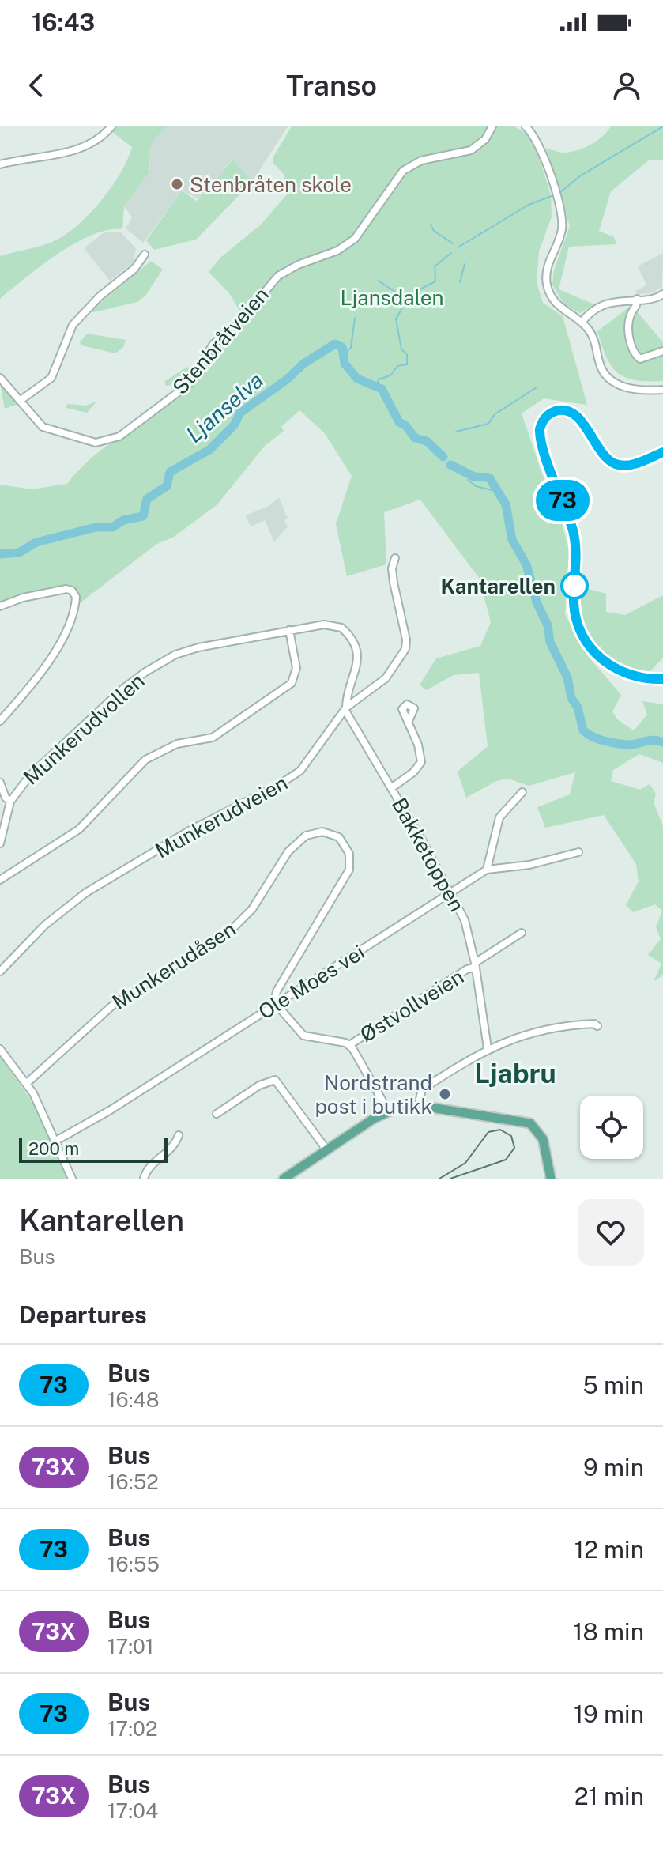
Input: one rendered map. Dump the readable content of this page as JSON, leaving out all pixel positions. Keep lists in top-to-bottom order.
{
  "streets": {
    "street": [
      "Stenbråtveien",
      "Munkerudvollen",
      "Munkerudveien",
      "Bakketoppen",
      "Munkerudåsen",
      "Ole Moes vei",
      "Østvollveien"
    ]
  },
  "crossings": [
    ["Munkerudvollen", "Munkerudveien"],
    ["Munkerudvollen", "Bakketoppen"],
    ["Munkerudveien", "Bakketoppen"],
    ["Bakketoppen", "Ole Moes vei"],
    ["Bakketoppen", "Østvollveien"],
    ["Munkerudåsen", "Ole Moes vei"]
  ],
  "districts": ["Ljabru"],
  "water": ["Ljanselva"],
  "parks": ["Ljansdalen"],
  "places": ["Stenbråten skole", "Kantarellen", "Nordstrand post i butikk"],
  "lines": ["bus line 73"],
  "scale_bar": "200 m",
  "page": {
    "status": "16:43",
    "header": "Transo",
    "on_map": "73",
    "scale": "200 m",
    "heading": [
      ["Kantarellen", "Bus"],
      "Departures"
    ],
    "list": [
      {
        "mark": "73",
        "name": "Bus",
        "note": "16:48",
        "value": "5 min"
      },
      {
        "mark": "73X",
        "name": "Bus",
        "note": "16:52",
        "value": "9 min"
      },
      {
        "mark": "73",
        "name": "Bus",
        "note": "16:55",
        "value": "12 min"
      },
      {
        "mark": "73X",
        "name": "Bus",
        "note": "17:01",
        "value": "18 min"
      },
      {
        "mark": "73",
        "name": "Bus",
        "note": "17:02",
        "value": "19 min"
      },
      {
        "mark": "73X",
        "name": "Bus",
        "note": "17:04",
        "value": "21 min"
      }
    ]
  }
}
